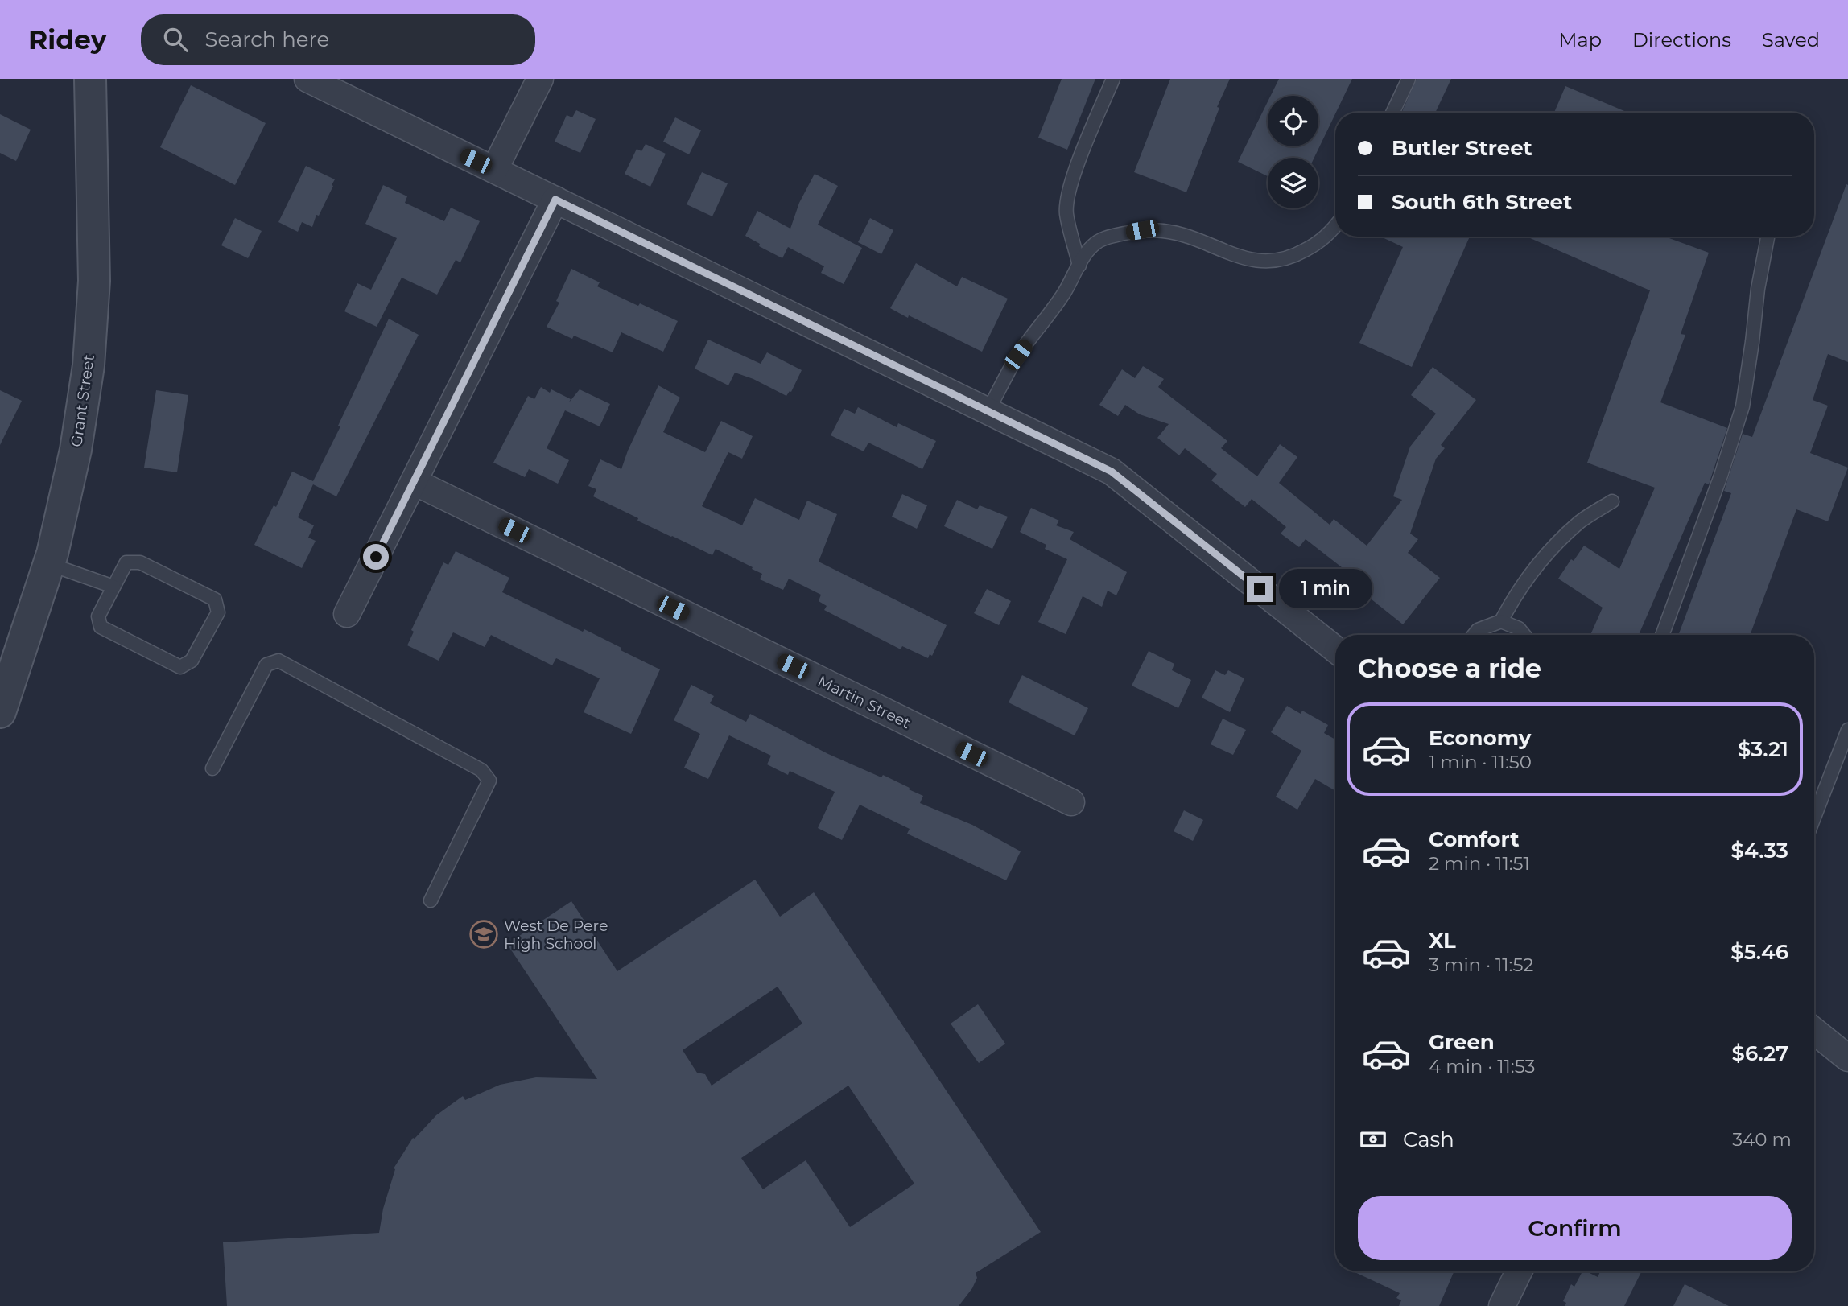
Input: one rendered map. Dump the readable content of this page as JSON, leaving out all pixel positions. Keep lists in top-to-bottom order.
{
  "streets": {
    "street": ["Grant Street", "Martin Street"]
  },
  "places": {
    "school or university": ["West De Pere High School"]
  },
  "page": {
    "header": "Ridey",
    "search": "Search here",
    "nav": ["Map", "Directions", "Saved"],
    "banner": ["Butler Street", "South 6th Street"],
    "bubble": "1 min",
    "heading": "Choose a ride",
    "list": [
      {
        "name": "Economy",
        "note": "1 min · 11:50",
        "value": "$3.21"
      },
      {
        "name": "Comfort",
        "note": "2 min · 11:51",
        "value": "$4.33"
      },
      {
        "name": "XL",
        "note": "3 min · 11:52",
        "value": "$5.46"
      },
      {
        "name": "Green",
        "note": "4 min · 11:53",
        "value": "$6.27"
      }
    ],
    "pay": ["Cash", "340 m"],
    "buttons": "Confirm"
  }
}
